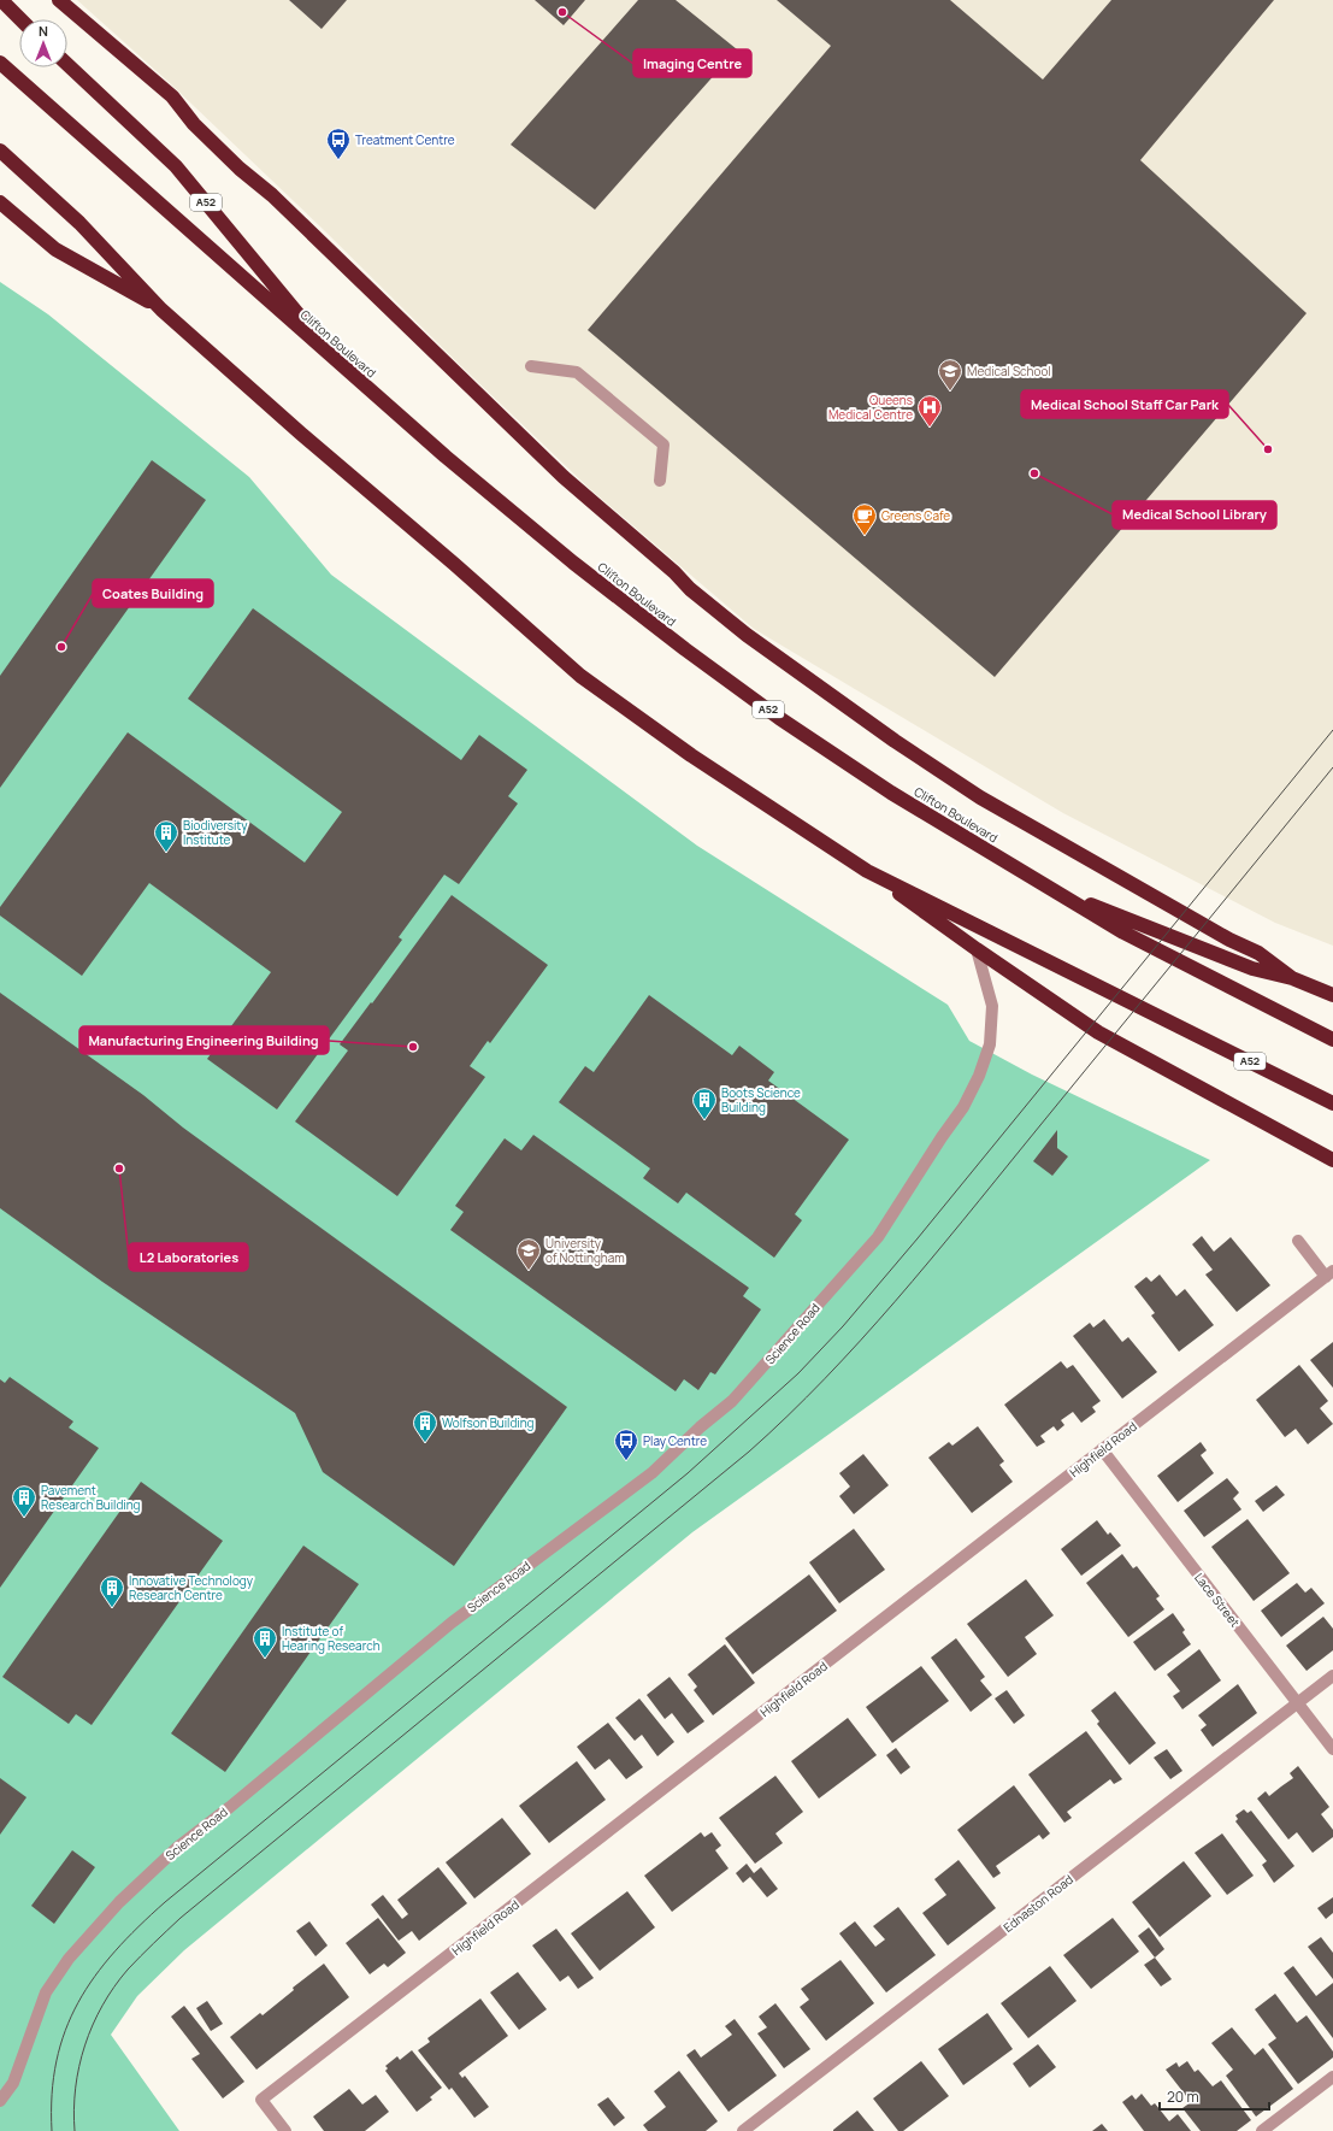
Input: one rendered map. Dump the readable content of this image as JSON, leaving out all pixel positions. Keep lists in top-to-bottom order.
{
  "streets": {
    "highway": ["A52", "Clifton Boulevard"],
    "street": [
      "Science Road",
      "Highfield Road",
      "Lace Street",
      "Ednaston Road"
    ]
  },
  "crossings": [
    ["A52", "Clifton Boulevard"],
    ["Highfield Road", "Lace Street"],
    ["Lace Street", "Ednaston Road"]
  ],
  "places": {
    "other": [
      "Imaging Centre",
      "Medical School Staff Car Park",
      "Medical School Library",
      "Coates Building",
      "Manufacturing Engineering Building",
      "L2 Laboratories"
    ],
    "bus stop": ["Treatment Centre", "Play Centre"],
    "school or university": ["Medical School", "University of Nottingham"],
    "hospital": ["Queens Medical Centre"],
    "cafe": ["Greens Cafe"],
    "building": [
      "Biodiversity Institute",
      "Boots Science Building",
      "Wolfson Building",
      "Pavement Research Building",
      "Innovative Technology Research Centre",
      "Institute of Hearing Research"
    ]
  },
  "scale_bar": "20 m",
  "north": "top"
}
